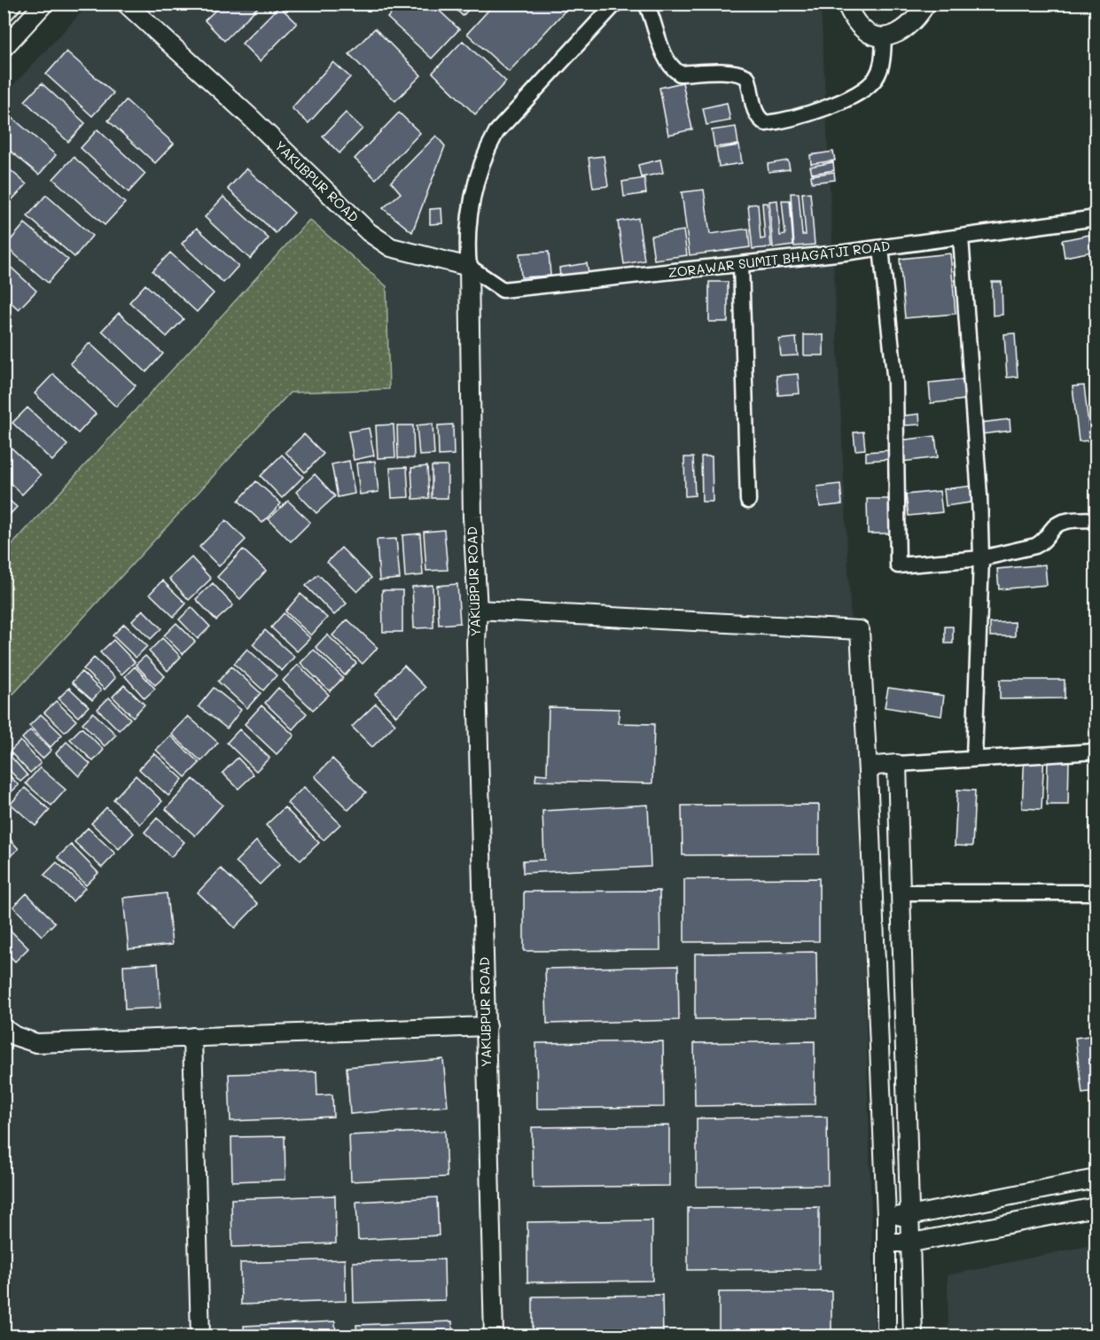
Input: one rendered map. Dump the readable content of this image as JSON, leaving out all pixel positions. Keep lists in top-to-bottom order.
{
  "streets": {
    "street": ["YAKUBPUR ROAD", "ZORAWAR SUMIT BHAGATJI ROAD"]
  },
  "crossings": [
    ["YAKUBPUR ROAD", "ZORAWAR SUMIT BHAGATJI ROAD"]
  ]
}
